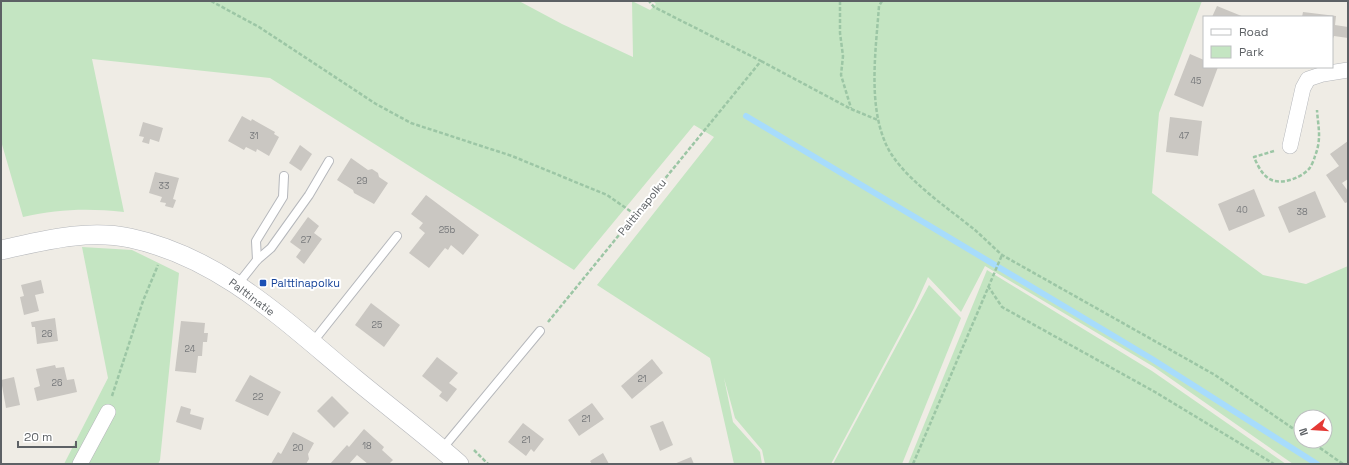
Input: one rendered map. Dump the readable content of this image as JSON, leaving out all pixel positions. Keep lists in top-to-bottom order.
{
  "streets": {
    "street": ["Palttinatie"],
    "path": ["Palttinapolku"]
  },
  "places": {
    "transit": ["Palttinapolku"]
  },
  "house_numbers": [
    "45",
    "31",
    "47",
    "29",
    "33",
    "40",
    "38",
    "25b",
    "27",
    "25",
    "26",
    "24",
    "21",
    "26",
    "22",
    "21",
    "21",
    "18",
    "20"
  ],
  "legend": ["Road", "Park"],
  "scale_bar": "20 m",
  "north": "left"
}
